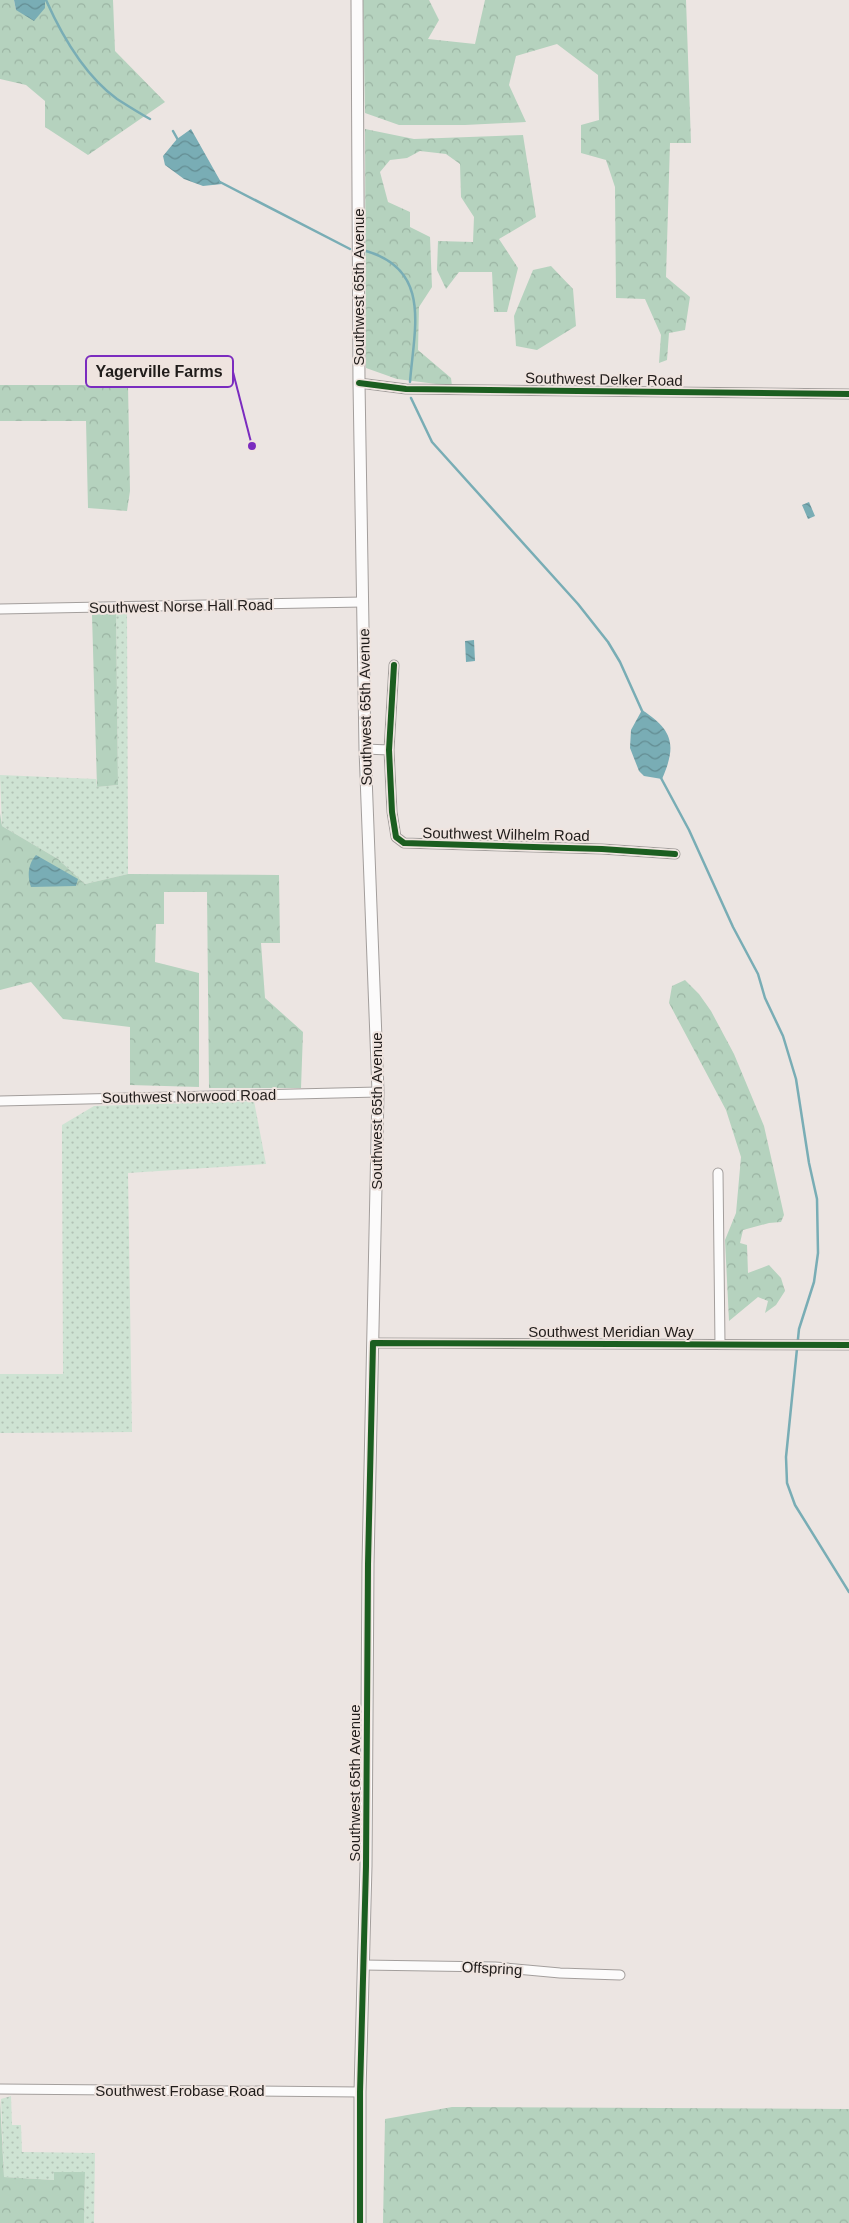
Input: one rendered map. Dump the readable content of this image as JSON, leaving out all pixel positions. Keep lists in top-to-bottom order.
{
  "streets": {
    "main road": ["Southwest 65th Avenue"],
    "street": [
      "Southwest Delker Road",
      "Southwest Norse Hall Road",
      "Southwest Wilhelm Road",
      "Southwest Norwood Road",
      "Southwest Meridian Way",
      "Offspring",
      "Southwest Frobase Road"
    ]
  },
  "crossings": [
    ["Southwest 65th Avenue", "Southwest Delker Road"],
    ["Southwest 65th Avenue", "Southwest Norse Hall Road"],
    ["Southwest 65th Avenue", "Southwest Norwood Road"],
    ["Southwest 65th Avenue", "Southwest Meridian Way"],
    ["Southwest 65th Avenue", "Offspring"],
    ["Southwest 65th Avenue", "Southwest Frobase Road"]
  ],
  "places": ["Yagerville Farms"]
}
